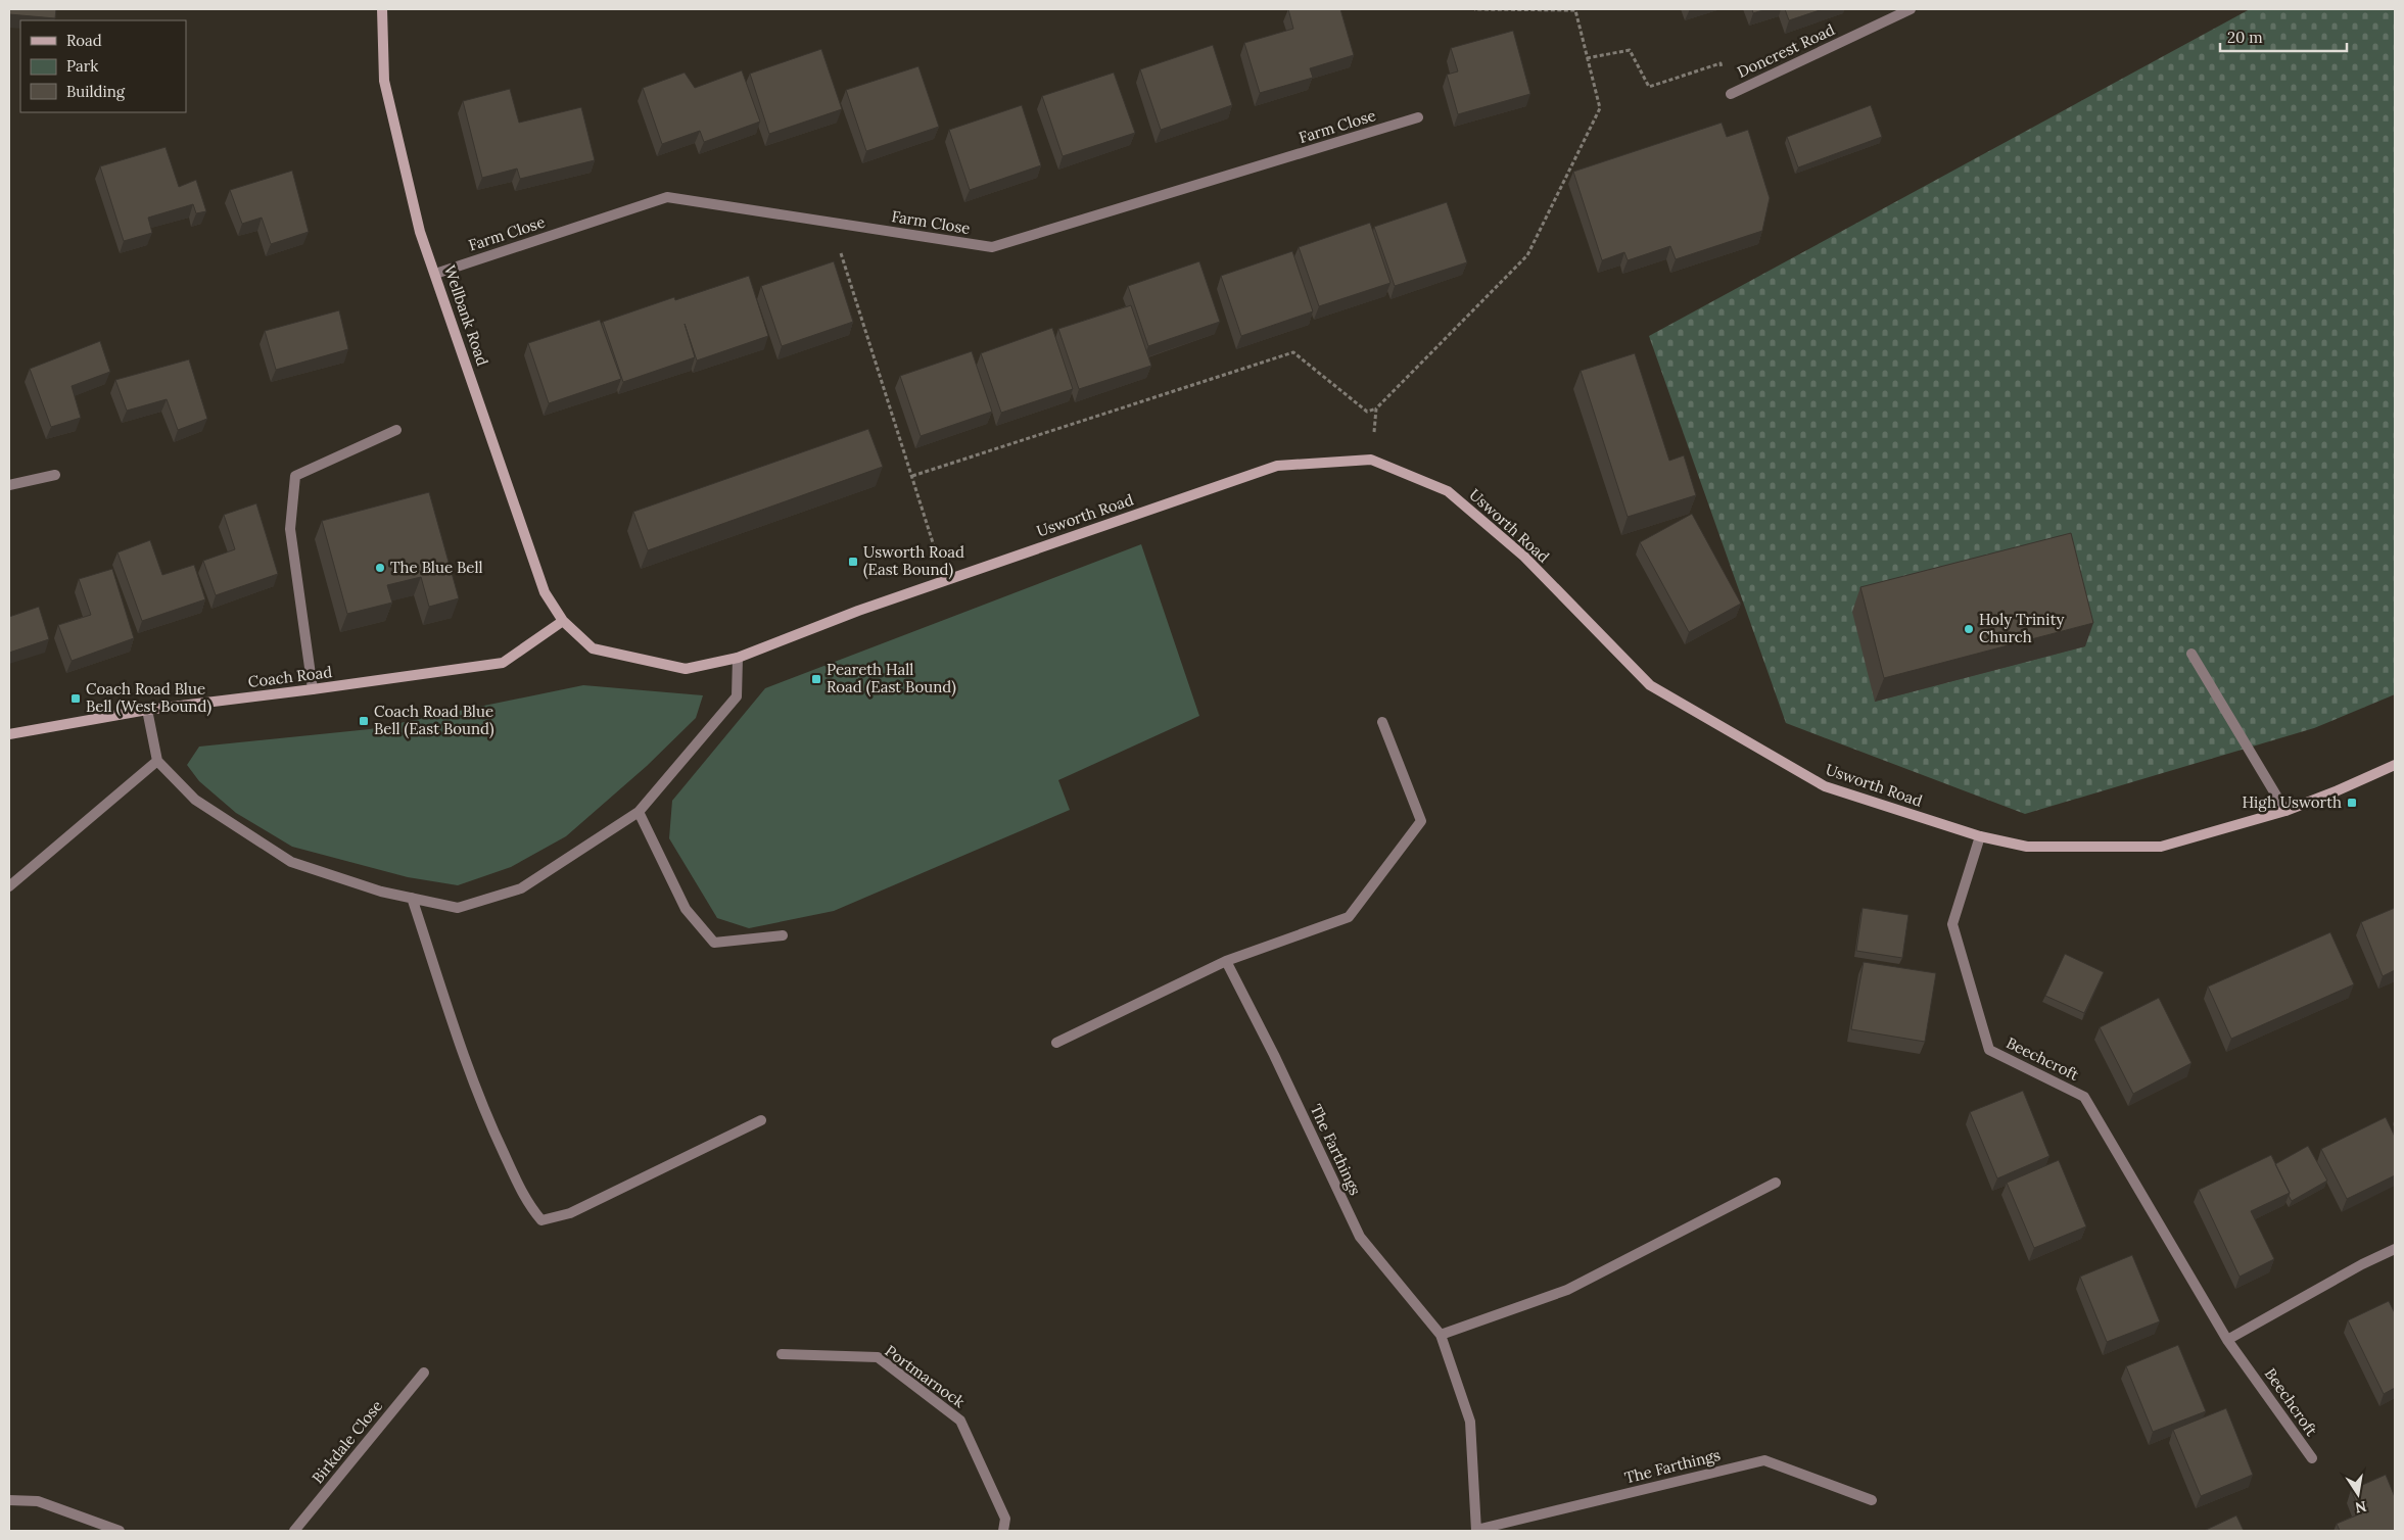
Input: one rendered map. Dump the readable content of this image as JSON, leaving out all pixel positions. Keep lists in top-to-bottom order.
{
  "streets": {
    "street": [
      "Doncrest Road",
      "Farm Close",
      "Wellbank Road",
      "Usworth Road",
      "Coach Road",
      "Beechcroft",
      "The Farthings",
      "Portmarnock",
      "Birkdale Close"
    ]
  },
  "crossings": [
    ["Farm Close", "Wellbank Road"],
    ["Wellbank Road", "Usworth Road"],
    ["Wellbank Road", "Coach Road"],
    ["Usworth Road", "Coach Road"],
    ["Usworth Road", "Beechcroft"]
  ],
  "places": {
    "transit": [
      "Usworth Road (East Bound)",
      "Peareth Hall Road (East Bound)",
      "Coach Road Blue Bell (West Bound)",
      "Coach Road Blue Bell (East Bound)",
      "High Usworth"
    ],
    "other": ["The Blue Bell", "Holy Trinity Church"]
  },
  "legend": ["Road", "Park", "Building"],
  "scale_bar": "20 m",
  "north": "bottom"
}
